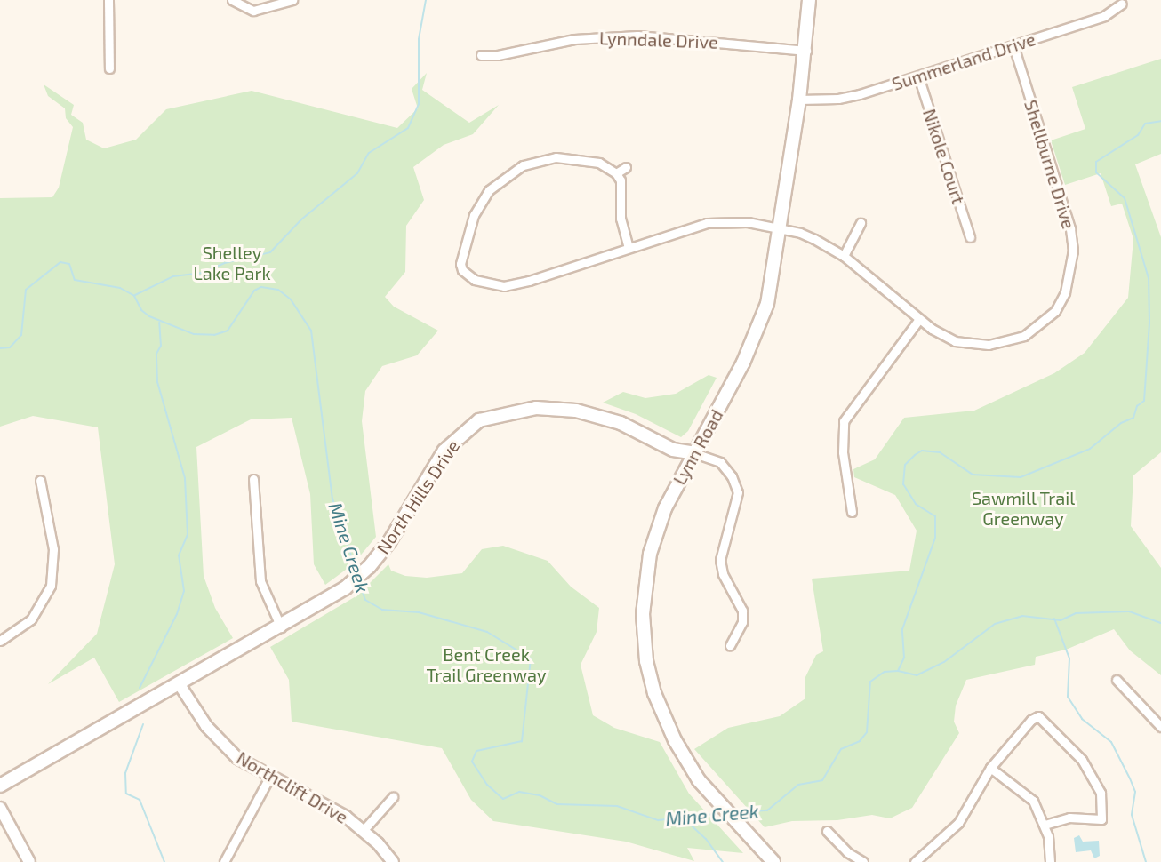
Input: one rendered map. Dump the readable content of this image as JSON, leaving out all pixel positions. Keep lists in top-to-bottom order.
{
  "streets": {
    "main road": ["Lynn Road", "North Hills Drive"],
    "street": [
      "Lynndale Drive",
      "Summerland Drive",
      "Nikole Court",
      "Shellburne Drive",
      "Northclift Drive"
    ]
  },
  "crossings": [
    ["Lynndale Drive", "Lynn Road"],
    ["Summerland Drive", "Nikole Court"],
    ["Summerland Drive", "Shellburne Drive"],
    ["Summerland Drive", "Lynn Road"],
    ["Shellburne Drive", "Lynn Road"],
    ["Lynn Road", "North Hills Drive"],
    ["North Hills Drive", "Northclift Drive"]
  ],
  "water": ["Mine Creek"],
  "parks": ["Shelley Lake Park", "Sawmill Trail Greenway", "Bent Creek Trail Greenway"]
}
